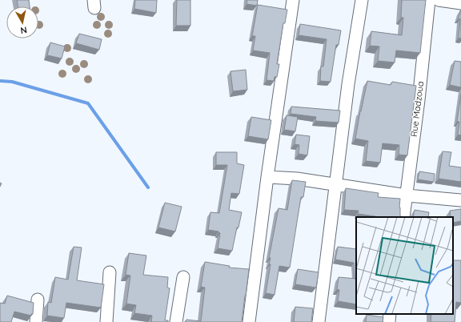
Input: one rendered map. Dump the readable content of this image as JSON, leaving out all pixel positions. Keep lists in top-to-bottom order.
{
  "streets": {
    "street": ["Rue Madzoua"]
  },
  "north": "bottom"
}
